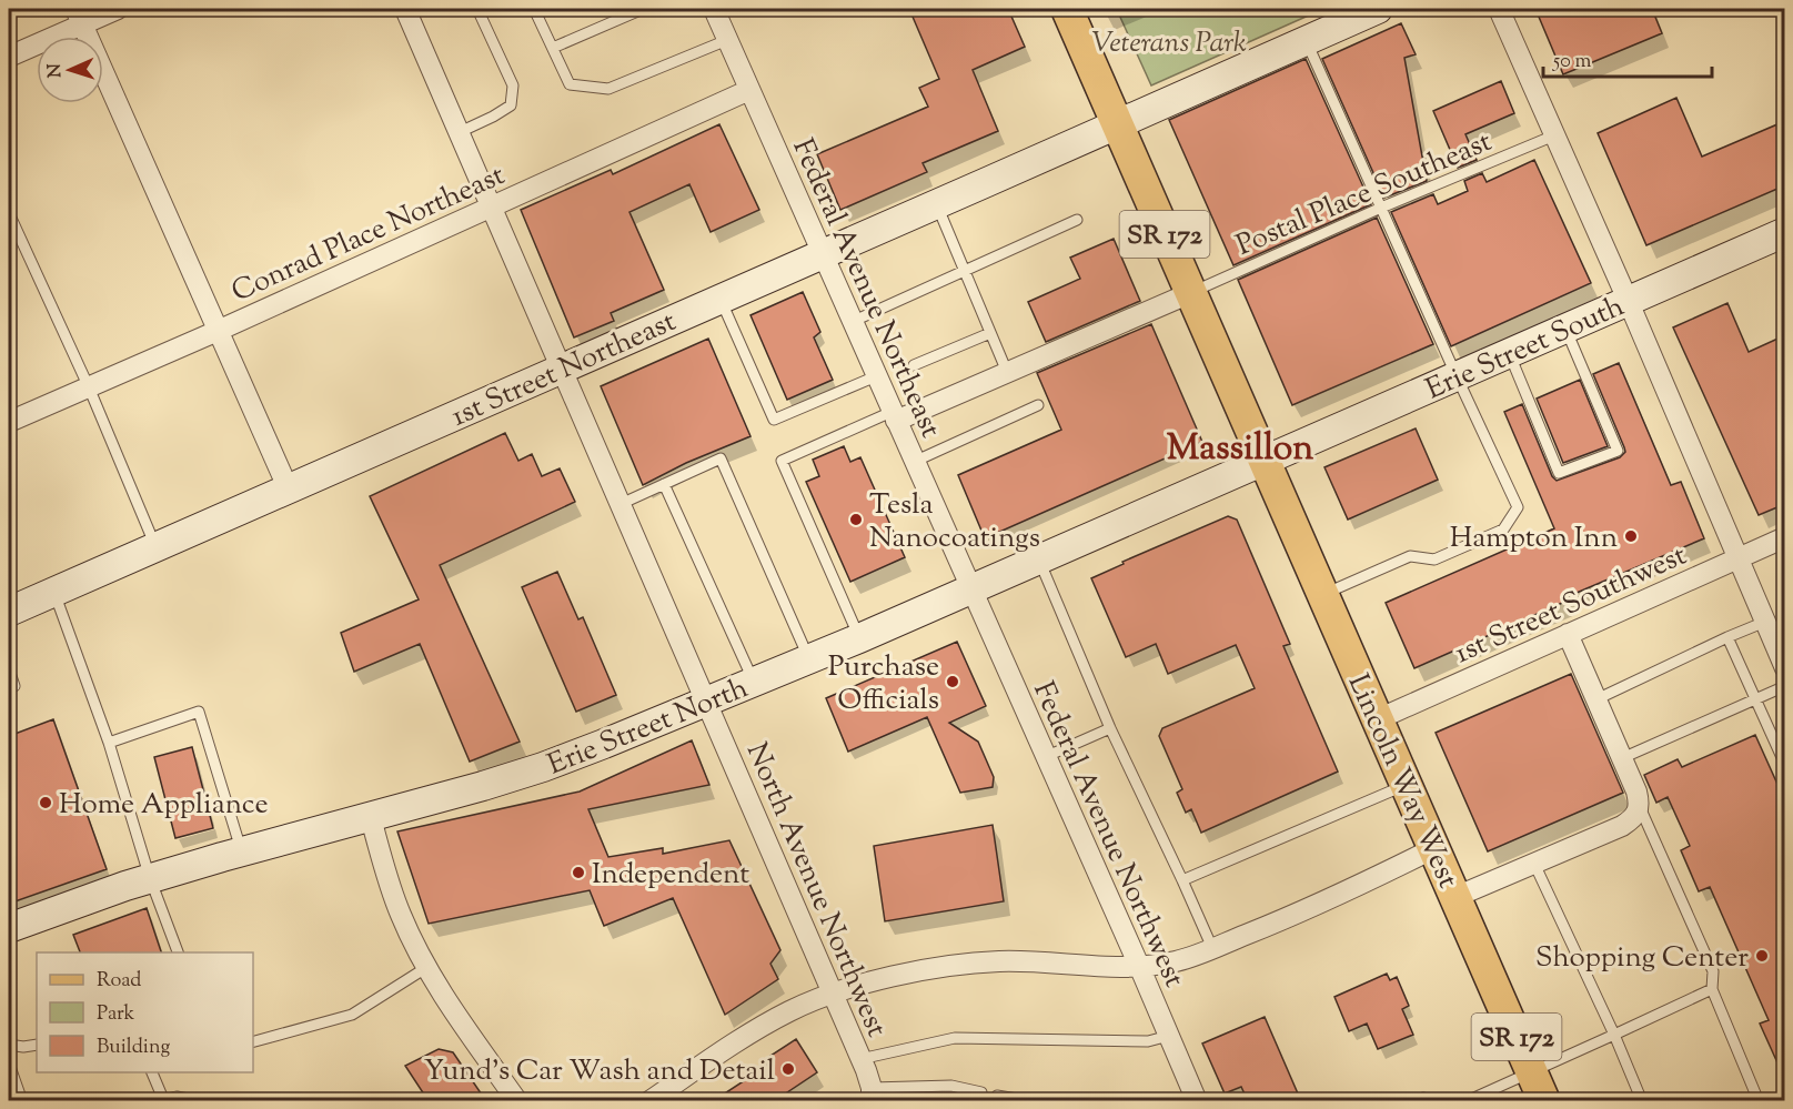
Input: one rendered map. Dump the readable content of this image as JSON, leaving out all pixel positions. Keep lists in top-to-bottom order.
{
  "streets": {
    "main road": [
      "SR 172",
      "Erie Street South",
      "1st Street Northeast",
      "Erie Street North",
      "Lincoln Way West"
    ],
    "street": [
      "Conrad Place Northeast",
      "Federal Avenue Northeast",
      "1st Street Southwest",
      "Federal Avenue Northwest",
      "North Avenue Northwest"
    ],
    "lane": ["Postal Place Southeast"]
  },
  "crossings": [
    ["Postal Place Southeast", "SR 172"],
    ["Conrad Place Northeast", "Federal Avenue Northeast"],
    ["Conrad Place Northeast", "North Avenue Northwest"],
    ["SR 172", "Erie Street South"],
    ["SR 172", "1st Street Northeast"],
    ["SR 172", "Erie Street North"],
    ["SR 172", "Lincoln Way West"],
    ["Federal Avenue Northeast", "1st Street Northeast"],
    ["Federal Avenue Northeast", "Erie Street North"],
    ["Federal Avenue Northeast", "Federal Avenue Northwest"],
    ["Erie Street South", "Erie Street North"],
    ["Erie Street South", "Lincoln Way West"],
    ["1st Street Northeast", "North Avenue Northwest"],
    ["1st Street Southwest", "Lincoln Way West"],
    ["Erie Street North", "Lincoln Way West"],
    ["Erie Street North", "Federal Avenue Northwest"],
    ["Erie Street North", "North Avenue Northwest"]
  ],
  "districts": ["Massillon"],
  "parks": ["Veterans Park"],
  "places": [
    "Tesla Nanocoatings",
    "Hampton Inn",
    "Purchase Officials",
    "Home Appliance",
    "Independent",
    "Shopping Center",
    "Yund's Car Wash and Detail"
  ],
  "legend": ["Road", "Park", "Building"],
  "scale_bar": "50 m",
  "north": "left"
}
